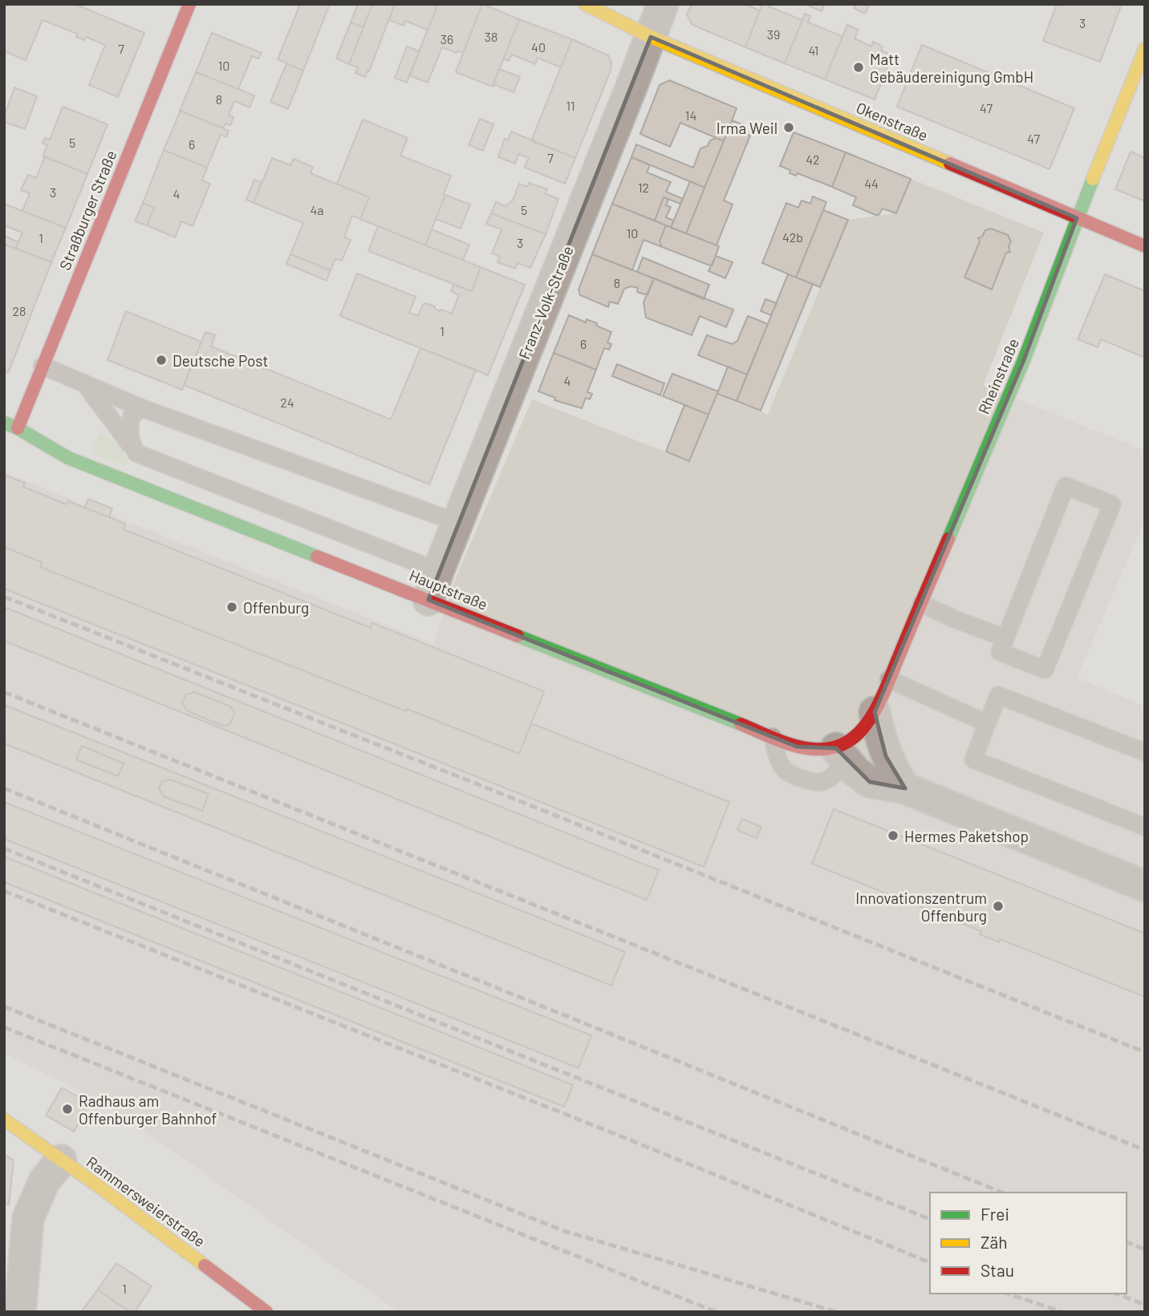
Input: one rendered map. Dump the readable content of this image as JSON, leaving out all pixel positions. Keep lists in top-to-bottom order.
{
  "streets": {
    "street": [
      "Okenstraße",
      "Straßburger Straße",
      "Franz-Volk-Straße",
      "Rheinstraße",
      "Hauptstraße",
      "Rammersweierstraße"
    ]
  },
  "crossings": [
    ["Okenstraße", "Franz-Volk-Straße"],
    ["Okenstraße", "Rheinstraße"],
    ["Straßburger Straße", "Hauptstraße"],
    ["Franz-Volk-Straße", "Hauptstraße"]
  ],
  "places": [
    "Matt Gebäudereinigung GmbH",
    "Irma Weil",
    "Deutsche Post",
    "Offenburg",
    "Hermes Paketshop",
    "Innovationszentrum Offenburg",
    "Radhaus am Offenburger Bahnhof"
  ],
  "house_numbers": [
    "3",
    "39",
    "38",
    "36",
    "40",
    "7",
    "41",
    "10",
    "8",
    "11",
    "47",
    "14",
    "47",
    "5",
    "6",
    "7",
    "42",
    "44",
    "12",
    "3",
    "4",
    "4a",
    "5",
    "10",
    "42b",
    "1",
    "3",
    "8",
    "28",
    "1",
    "6",
    "4",
    "24",
    "1"
  ],
  "legend": ["Frei", "Zäh", "Stau"]
}
